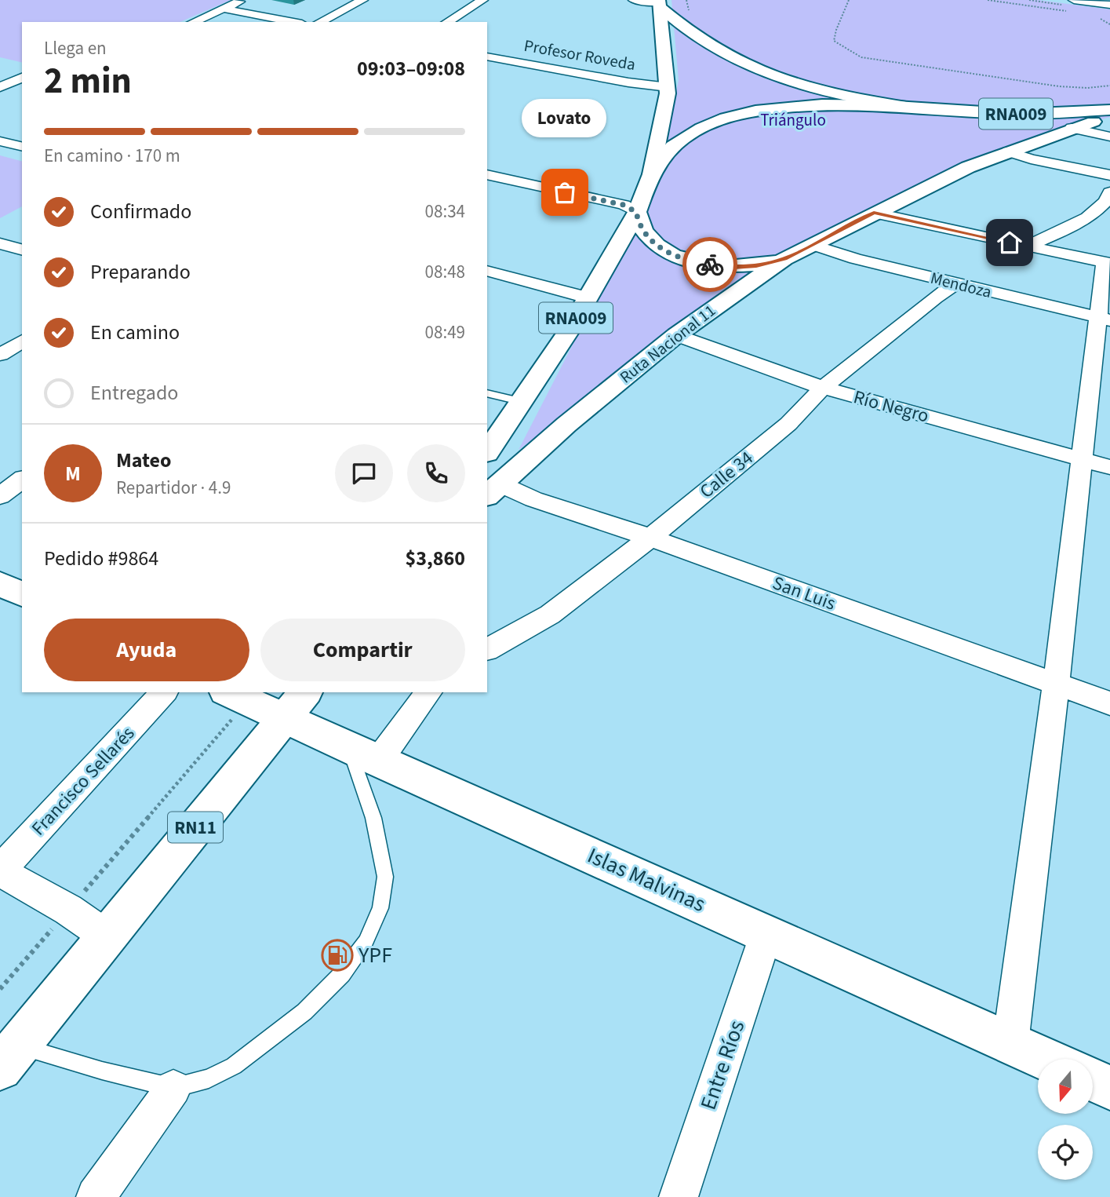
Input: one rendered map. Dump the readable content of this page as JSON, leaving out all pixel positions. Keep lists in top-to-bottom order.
{
  "streets": {
    "main road": [
      "RNA009",
      "Ruta Nacional 11",
      "RN11",
      "Islas Malvinas"
    ],
    "street": [
      "Profesor Roveda",
      "Mendoza",
      "Río Negro",
      "Calle 34",
      "San Luis",
      "Francisco Sellarés",
      "Entre Ríos"
    ]
  },
  "crossings": [
    ["Profesor Roveda", "RNA009"],
    ["RNA009", "Ruta Nacional 11"],
    ["Mendoza", "Ruta Nacional 11"],
    ["Mendoza", "Calle 34"],
    ["Ruta Nacional 11", "Río Negro"],
    ["Ruta Nacional 11", "San Luis"],
    ["Río Negro", "Calle 34"],
    ["Calle 34", "San Luis"],
    ["RN11", "Islas Malvinas"],
    ["Islas Malvinas", "Entre Ríos"]
  ],
  "parks": ["Triángulo"],
  "places": {
    "other": ["Lovato"],
    "fuel station": ["YPF"]
  },
  "north": "bottom",
  "page": {
    "heading": ["2 min", "Llega en", "09:03–09:08"],
    "panel": [
      "Mateo",
      "Repartidor · 4.9",
      "Pedido #9864",
      "$3,860"
    ],
    "bubble": "Lovato",
    "bar": "En camino · 170 m",
    "list": [
      ["Confirmado", "08:34"],
      ["Preparando", "08:48"],
      ["En camino", "08:49"],
      "Entregado"
    ],
    "round": "M",
    "buttons": ["Ayuda", "Compartir"]
  }
}
